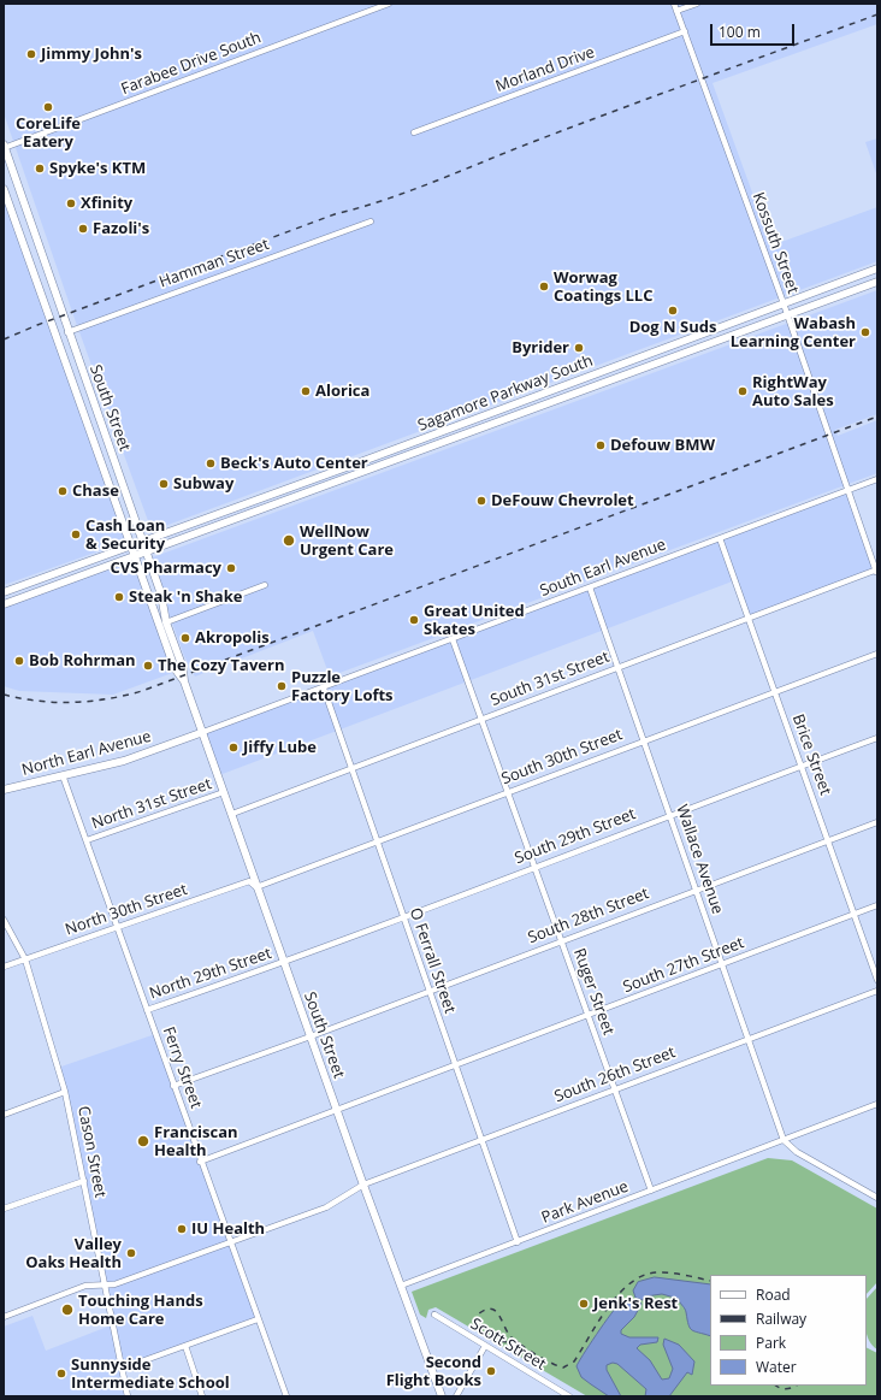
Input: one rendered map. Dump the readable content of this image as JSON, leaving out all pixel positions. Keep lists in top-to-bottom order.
{
  "streets": {
    "main road": ["Sagamore Parkway South", "South Street", "North Earl Avenue"],
    "street": [
      "Farabee Drive South",
      "Morland Drive",
      "Kossuth Street",
      "Hamman Street",
      "South Earl Avenue",
      "South 31st Street",
      "Brice Street",
      "South 30th Street",
      "North 31st Street",
      "South 29th Street",
      "Wallace Avenue",
      "North 30th Street",
      "South 28th Street",
      "O Ferrall Street",
      "South 27th Street",
      "North 29th Street",
      "Ruger Street",
      "Ferry Street",
      "South 26th Street",
      "Cason Street",
      "Park Avenue",
      "Scott Street"
    ]
  },
  "crossings": [
    ["Farabee Drive South", "South Street"],
    ["Morland Drive", "Kossuth Street"],
    ["Kossuth Street", "Sagamore Parkway South"],
    ["Kossuth Street", "South Earl Avenue"],
    ["Kossuth Street", "South 31st Street"],
    ["Hamman Street", "South Street"],
    ["Sagamore Parkway South", "South Street"],
    ["South Street", "South Earl Avenue"],
    ["South Street", "South 31st Street"],
    ["South Street", "North Earl Avenue"],
    ["South Street", "South 30th Street"],
    ["South Street", "North 31st Street"],
    ["South Street", "South 29th Street"],
    ["South Street", "North 30th Street"],
    ["South Street", "South 28th Street"],
    ["South Street", "South 27th Street"],
    ["South Street", "North 29th Street"],
    ["South Street", "South 26th Street"],
    ["South Street", "Park Avenue"],
    ["South Earl Avenue", "North Earl Avenue"],
    ["South Earl Avenue", "Brice Street"],
    ["South Earl Avenue", "Wallace Avenue"],
    ["South Earl Avenue", "O Ferrall Street"],
    ["South Earl Avenue", "Ruger Street"],
    ["South 31st Street", "Brice Street"],
    ["South 31st Street", "Wallace Avenue"],
    ["South 31st Street", "O Ferrall Street"],
    ["South 31st Street", "Ruger Street"],
    ["North Earl Avenue", "Ferry Street"],
    ["Brice Street", "South 30th Street"],
    ["Brice Street", "South 29th Street"],
    ["Brice Street", "South 28th Street"],
    ["Brice Street", "South 27th Street"],
    ["South 30th Street", "Wallace Avenue"],
    ["South 30th Street", "North 30th Street"],
    ["South 30th Street", "O Ferrall Street"],
    ["South 30th Street", "Ruger Street"],
    ["North 31st Street", "Ferry Street"],
    ["South 29th Street", "Wallace Avenue"],
    ["South 29th Street", "O Ferrall Street"],
    ["South 29th Street", "North 29th Street"],
    ["South 29th Street", "Ruger Street"],
    ["Wallace Avenue", "South 28th Street"],
    ["Wallace Avenue", "South 27th Street"],
    ["Wallace Avenue", "South 26th Street"],
    ["Wallace Avenue", "Park Avenue"],
    ["North 30th Street", "Ferry Street"],
    ["North 30th Street", "Cason Street"],
    ["South 28th Street", "O Ferrall Street"],
    ["South 28th Street", "Ruger Street"],
    ["South 28th Street", "Ferry Street"],
    ["O Ferrall Street", "South 27th Street"],
    ["O Ferrall Street", "South 26th Street"],
    ["O Ferrall Street", "Park Avenue"],
    ["South 27th Street", "Ruger Street"],
    ["South 27th Street", "Ferry Street"],
    ["North 29th Street", "Ferry Street"],
    ["Ruger Street", "South 26th Street"],
    ["Ruger Street", "Park Avenue"],
    ["Ferry Street", "South 26th Street"],
    ["South 26th Street", "Cason Street"]
  ],
  "places": [
    "Jimmy John's",
    "CoreLife Eatery",
    "Spyke's KTM",
    "Xfinity",
    "Fazoli's",
    "Worwag Coatings LLC",
    "Dog N Suds",
    "Wabash Learning Center",
    "Byrider",
    "Alorica",
    "RightWay Auto Sales",
    "Defouw BMW",
    "Beck's Auto Center",
    "Subway",
    "Chase",
    "DeFouw Chevrolet",
    "Cash Loan & Security",
    "WellNow Urgent Care",
    "CVS Pharmacy",
    "Steak 'n Shake",
    "Great United Skates",
    "Akropolis",
    "Bob Rohrman",
    "The Cozy Tavern",
    "Puzzle Factory Lofts",
    "Jiffy Lube",
    "Franciscan Health",
    "IU Health",
    "Valley Oaks Health",
    "Jenk's Rest",
    "Touching Hands Home Care",
    "Second Flight Books",
    "Sunnyside Intermediate School"
  ],
  "legend": [
    "Road",
    "Railway",
    "Park",
    "Water"
  ],
  "scale_bar": "100 m"
}
